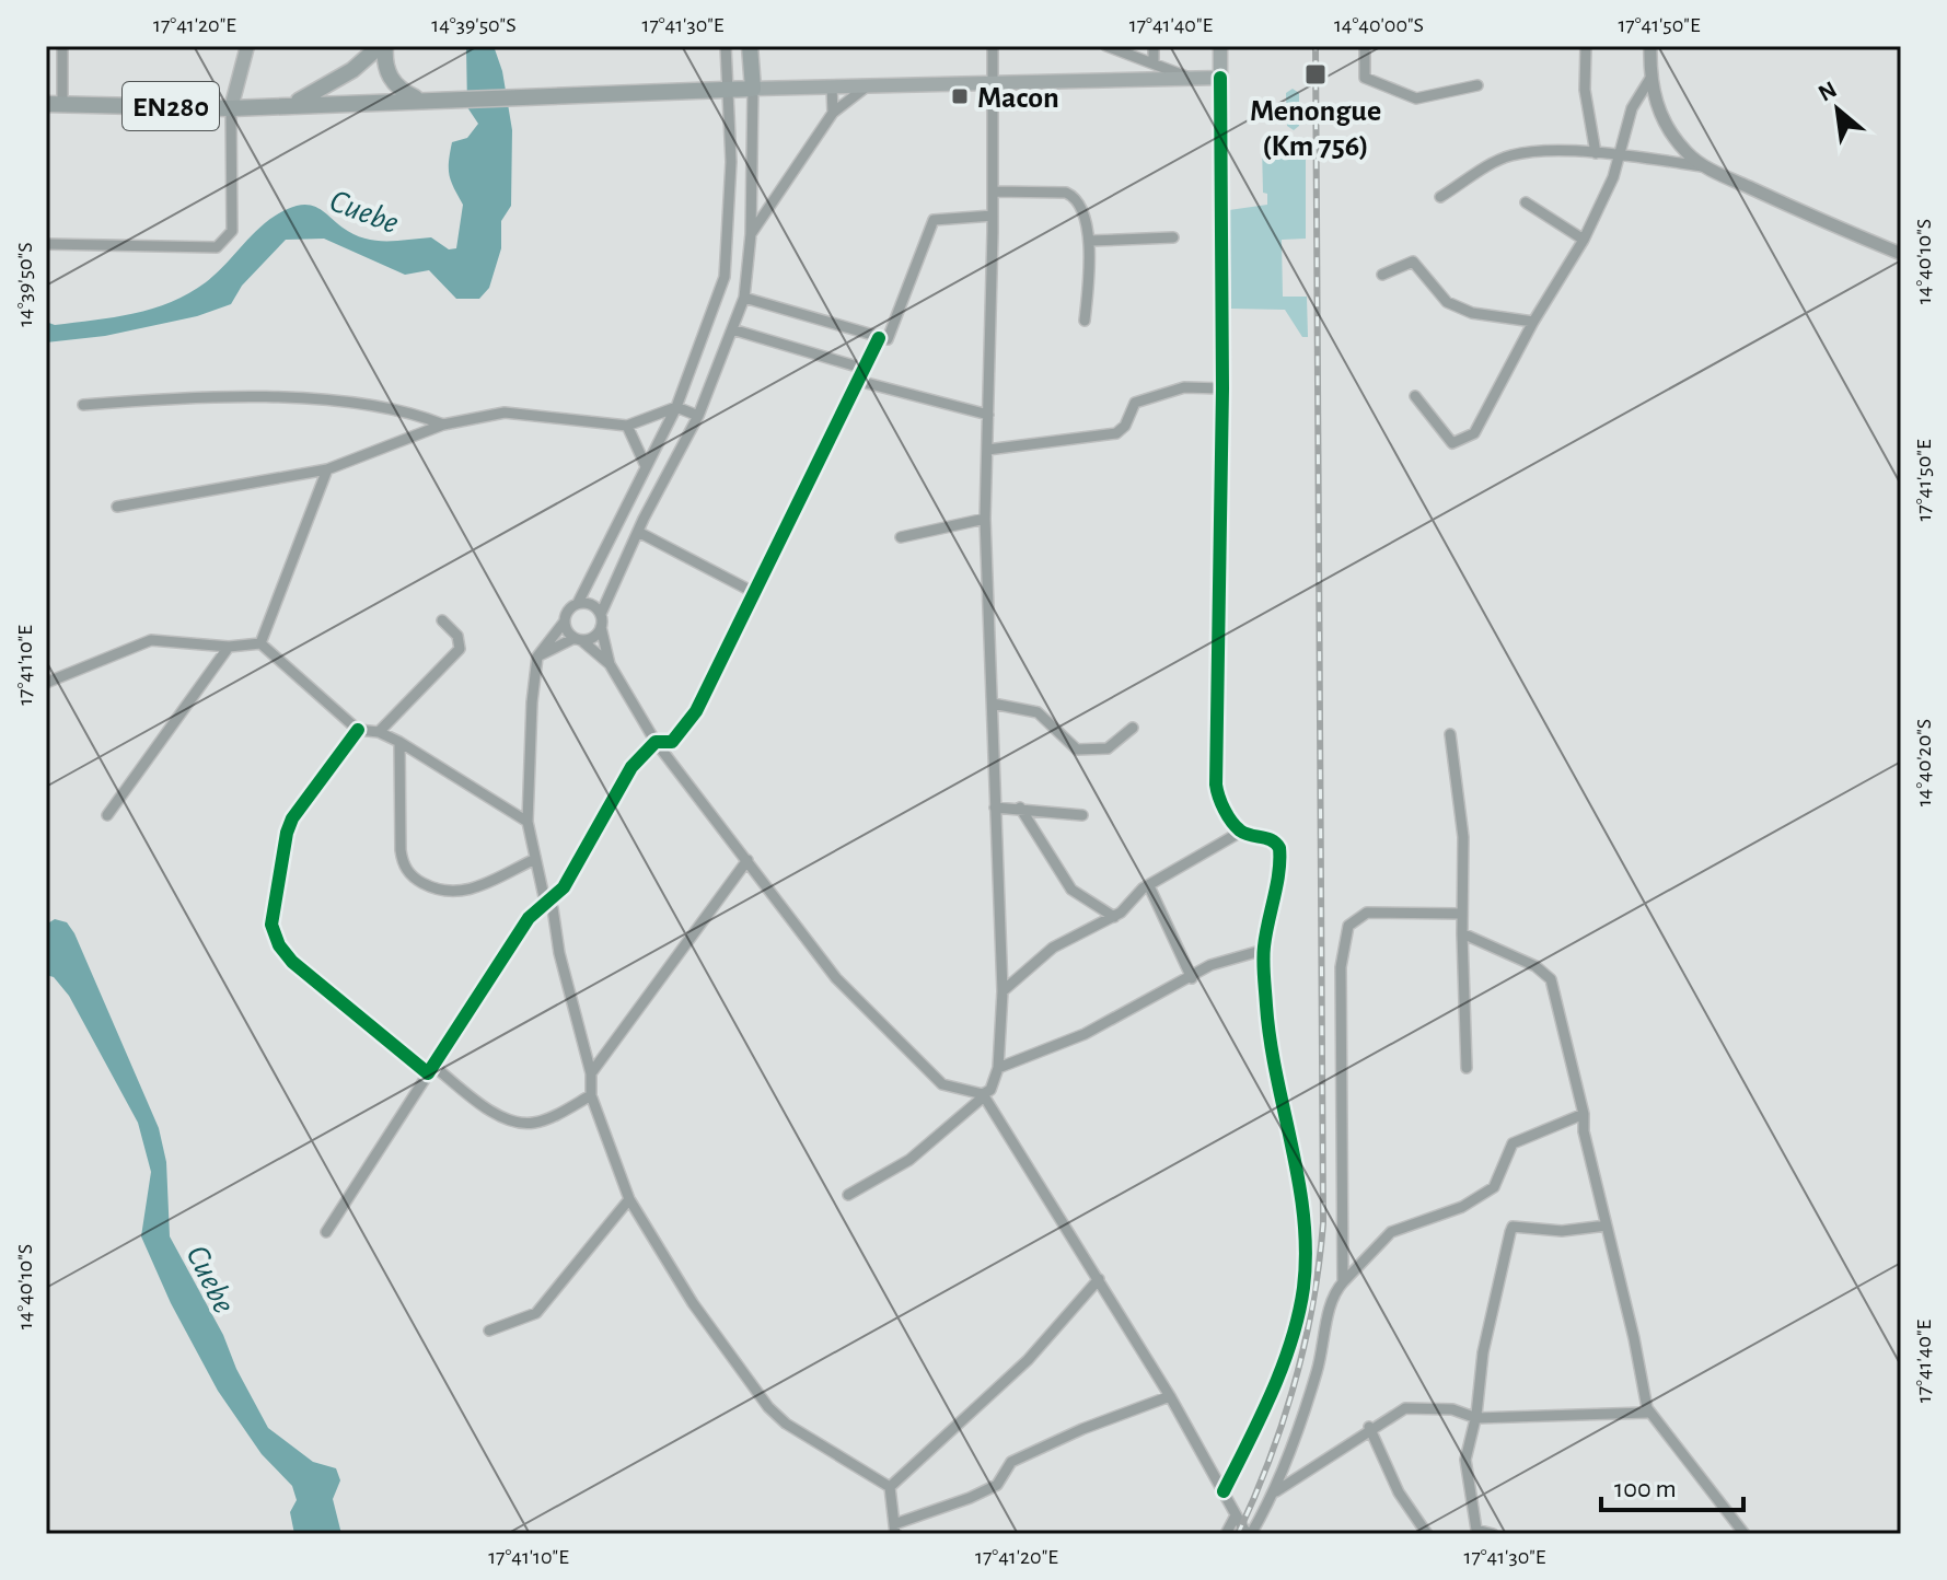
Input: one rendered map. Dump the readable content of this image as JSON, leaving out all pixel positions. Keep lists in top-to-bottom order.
{
  "streets": {
    "main road": ["EN280"]
  },
  "water": ["Cuebe"],
  "places": {
    "transit": ["Menongue (Km 756)", "Macon"]
  },
  "scale_bar": "100 m",
  "north": "top left",
  "coordinates": [
    "17°41'20\"E",
    "14°39'50\"S",
    "17°41'30\"E",
    "17°41'40\"E",
    "14°40'00\"S",
    "17°41'50\"E",
    "14°40'10\"S",
    "17°41'10\"E",
    "14°40'20\"S"
  ]
}
